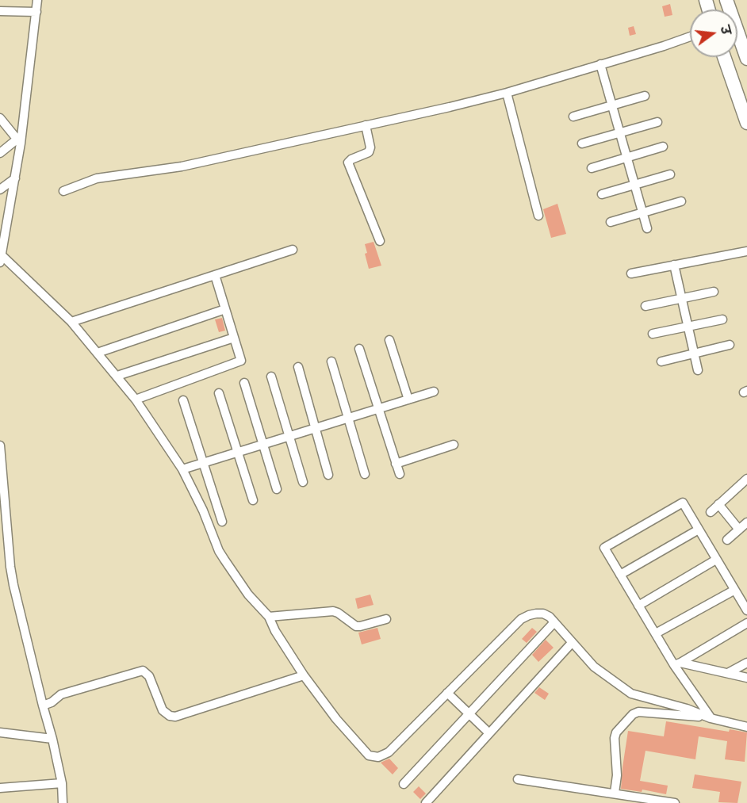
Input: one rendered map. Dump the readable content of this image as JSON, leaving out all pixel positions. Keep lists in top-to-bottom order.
{
  "north": "right"
}
